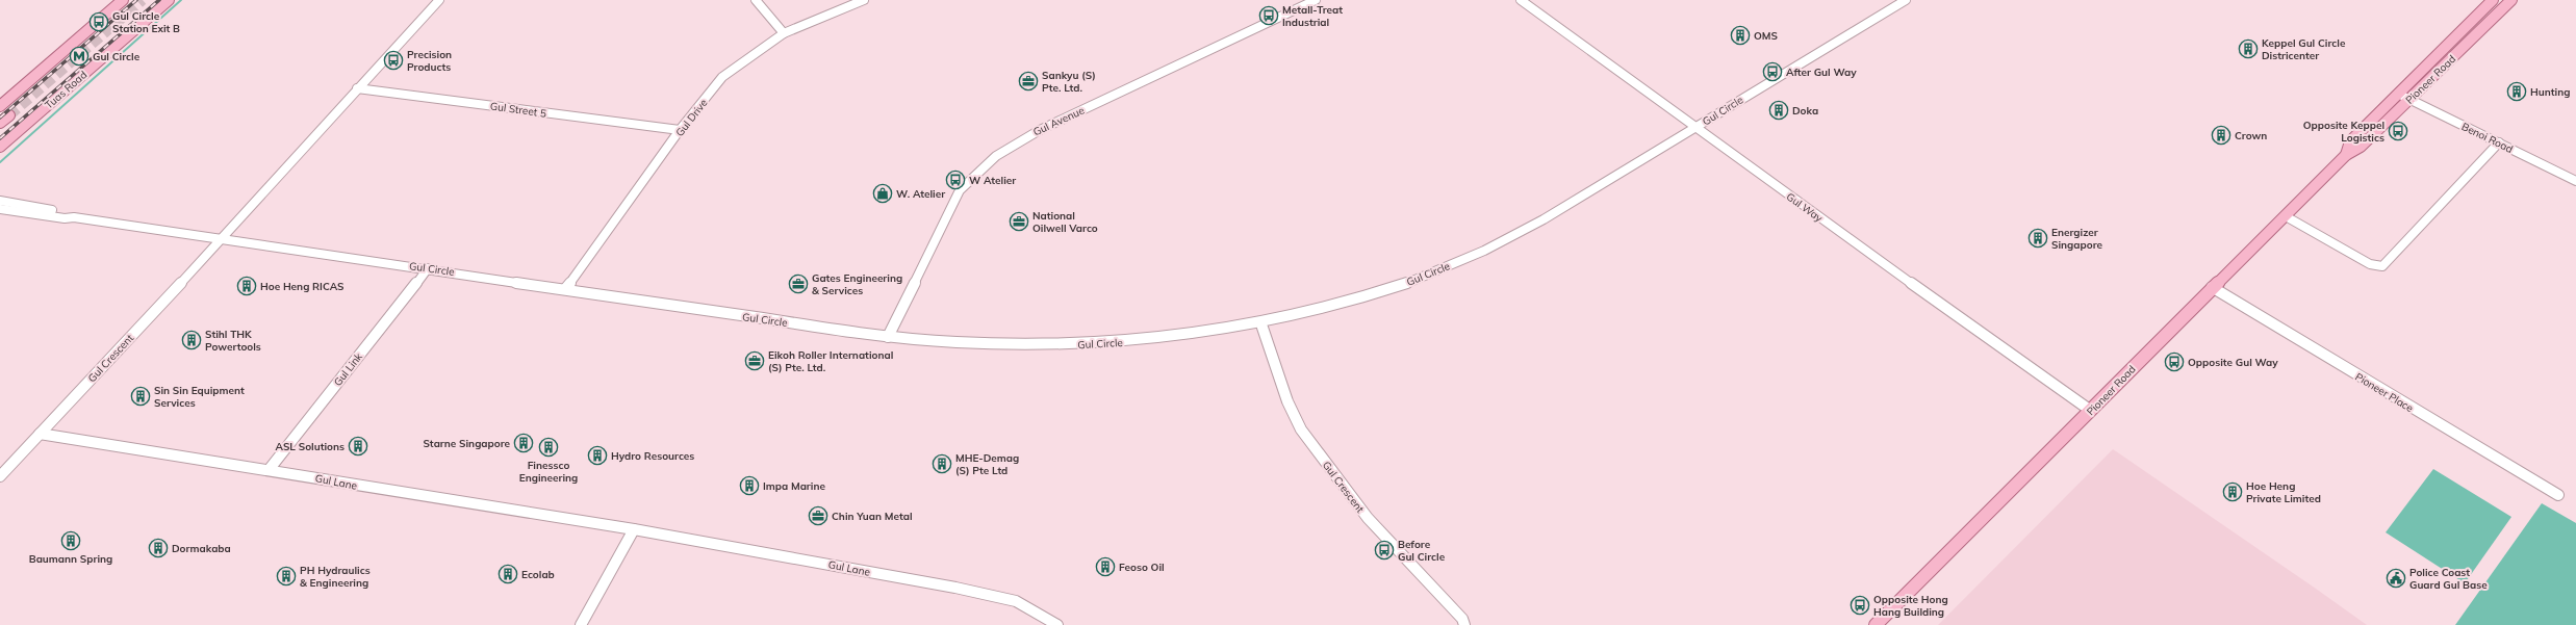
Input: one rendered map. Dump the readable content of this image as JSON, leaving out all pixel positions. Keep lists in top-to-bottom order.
{
  "streets": {
    "main road": ["Pioneer Road", "Tuas Road"],
    "street": [
      "Gul Street 5",
      "Gul Circle",
      "Gul Drive",
      "Gul Avenue",
      "Benoi Road",
      "Gul Way",
      "Gul Crescent",
      "Gul Link",
      "Pioneer Place",
      "Gul Lane"
    ]
  },
  "crossings": [
    ["Pioneer Road", "Benoi Road"],
    ["Pioneer Road", "Gul Way"],
    ["Pioneer Road", "Pioneer Place"],
    ["Gul Street 5", "Gul Drive"],
    ["Gul Circle", "Gul Drive"],
    ["Gul Circle", "Gul Avenue"],
    ["Gul Circle", "Gul Way"],
    ["Gul Circle", "Gul Crescent"],
    ["Gul Circle", "Gul Link"],
    ["Gul Crescent", "Gul Lane"],
    ["Gul Link", "Gul Lane"]
  ],
  "places": {
    "bus stop": [
      "Metall-Treat Industrial",
      "Gul Circle Station Exit B",
      "Precision Products",
      "After Gul Way",
      "Opposite Keppel Logistics",
      "W Atelier",
      "Opposite Gul Way",
      "Before Gul Circle",
      "Opposite Hong Hang Building"
    ],
    "building": [
      "OMS",
      "Keppel Gul Circle Districenter",
      "Hunting",
      "Doka",
      "Crown",
      "Energizer Singapore",
      "Hoe Heng RICAS",
      "Stihl THK Powertools",
      "Sin Sin Equipment Services",
      "Starne Singapore",
      "ASL Solutions",
      "Finessco Engineering",
      "Hydro Resources",
      "MHE-Demag (S) Pte Ltd",
      "Impa Marine",
      "Hoe Heng Private Limited",
      "Baumann Spring",
      "Dormakaba",
      "Feoso Oil",
      "Ecolab",
      "PH Hydraulics & Engineering"
    ],
    "metro station": ["Gul Circle"],
    "office": [
      "Sankyu (S) Pte. Ltd.",
      "National Oilwell Varco",
      "Gates Engineering & Services",
      "Eikoh Roller International (S) Pte. Ltd.",
      "Chin Yuan Metal"
    ],
    "shop": ["W. Atelier"],
    "public building": ["Police Coast Guard Gul Base"]
  }
}
